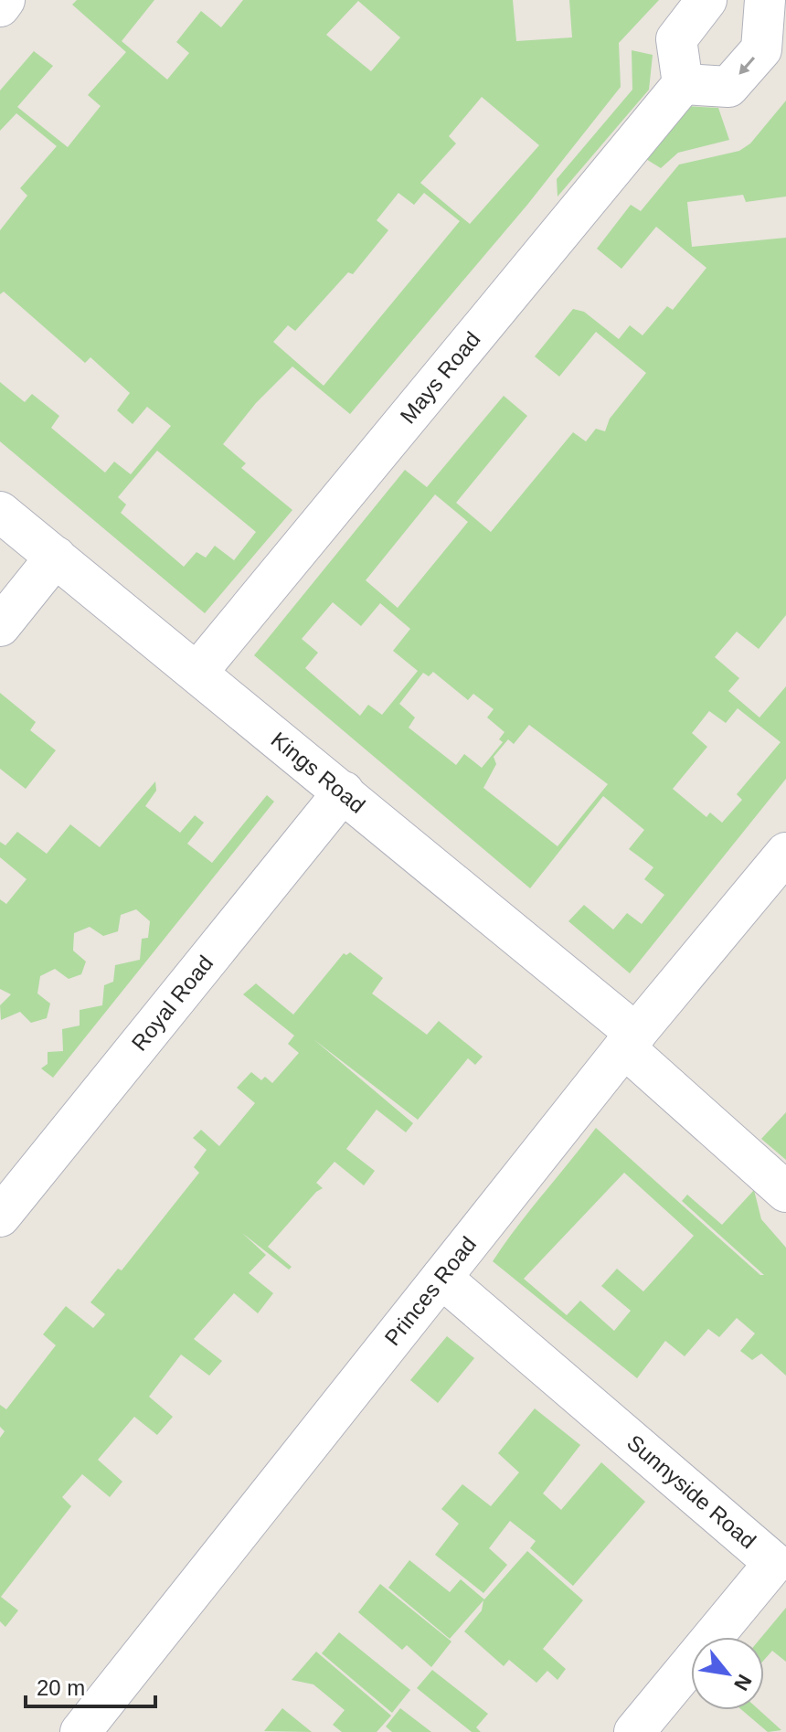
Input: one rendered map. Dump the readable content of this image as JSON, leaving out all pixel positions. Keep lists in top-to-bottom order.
{
  "streets": {
    "street": [
      "Mays Road",
      "Kings Road",
      "Royal Road",
      "Princes Road",
      "Sunnyside Road"
    ]
  },
  "crossings": [
    ["Mays Road", "Kings Road"],
    ["Kings Road", "Royal Road"],
    ["Kings Road", "Princes Road"],
    ["Princes Road", "Sunnyside Road"]
  ],
  "scale_bar": "20 m",
  "north": "bottom right"
}
